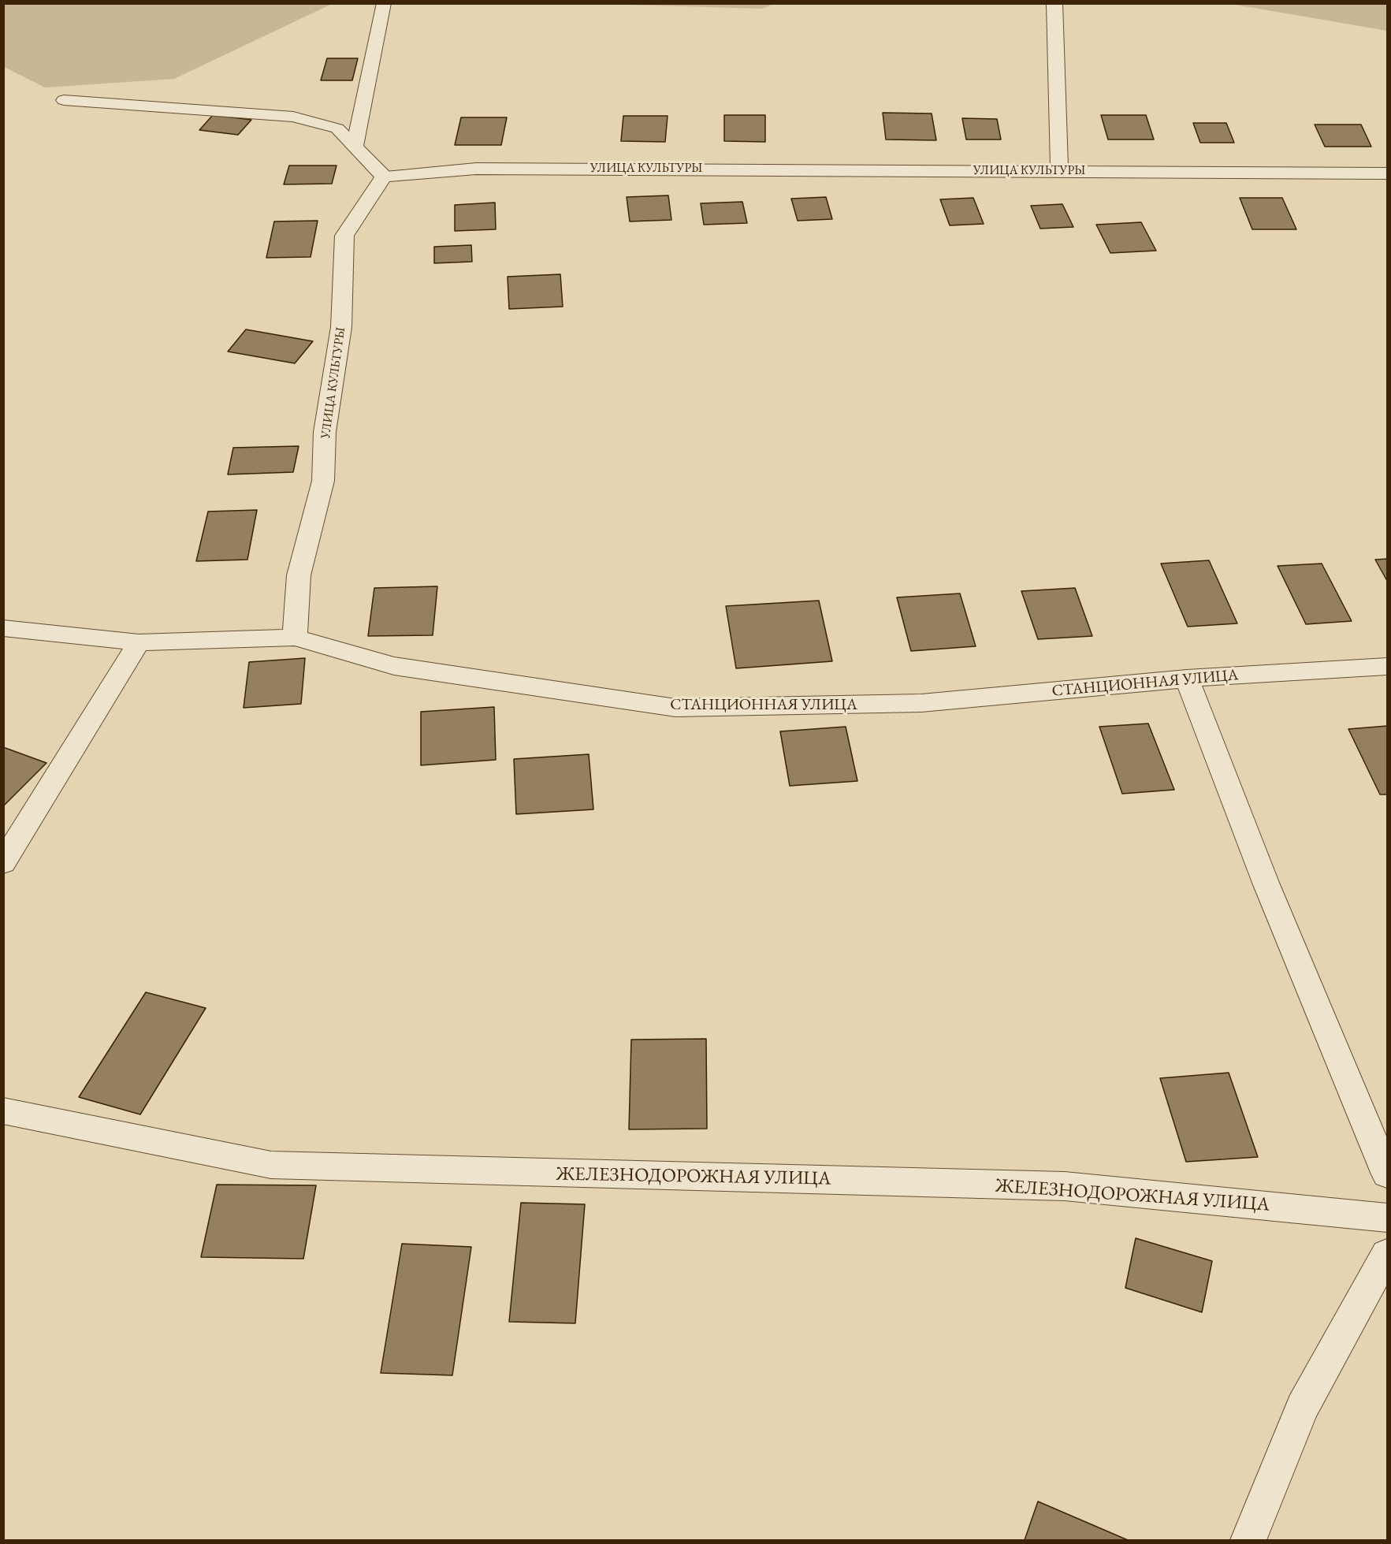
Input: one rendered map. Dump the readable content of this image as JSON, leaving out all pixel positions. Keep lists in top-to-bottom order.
{
  "streets": {
    "street": ["УЛИЦА КУЛЬТУРЫ", "СТАНЦИОННАЯ УЛИЦА", "ЖЕЛЕЗНОДОРОЖНАЯ УЛИЦА"]
  },
  "crossings": [
    ["УЛИЦА КУЛЬТУРЫ", "СТАНЦИОННАЯ УЛИЦА"]
  ]
}
